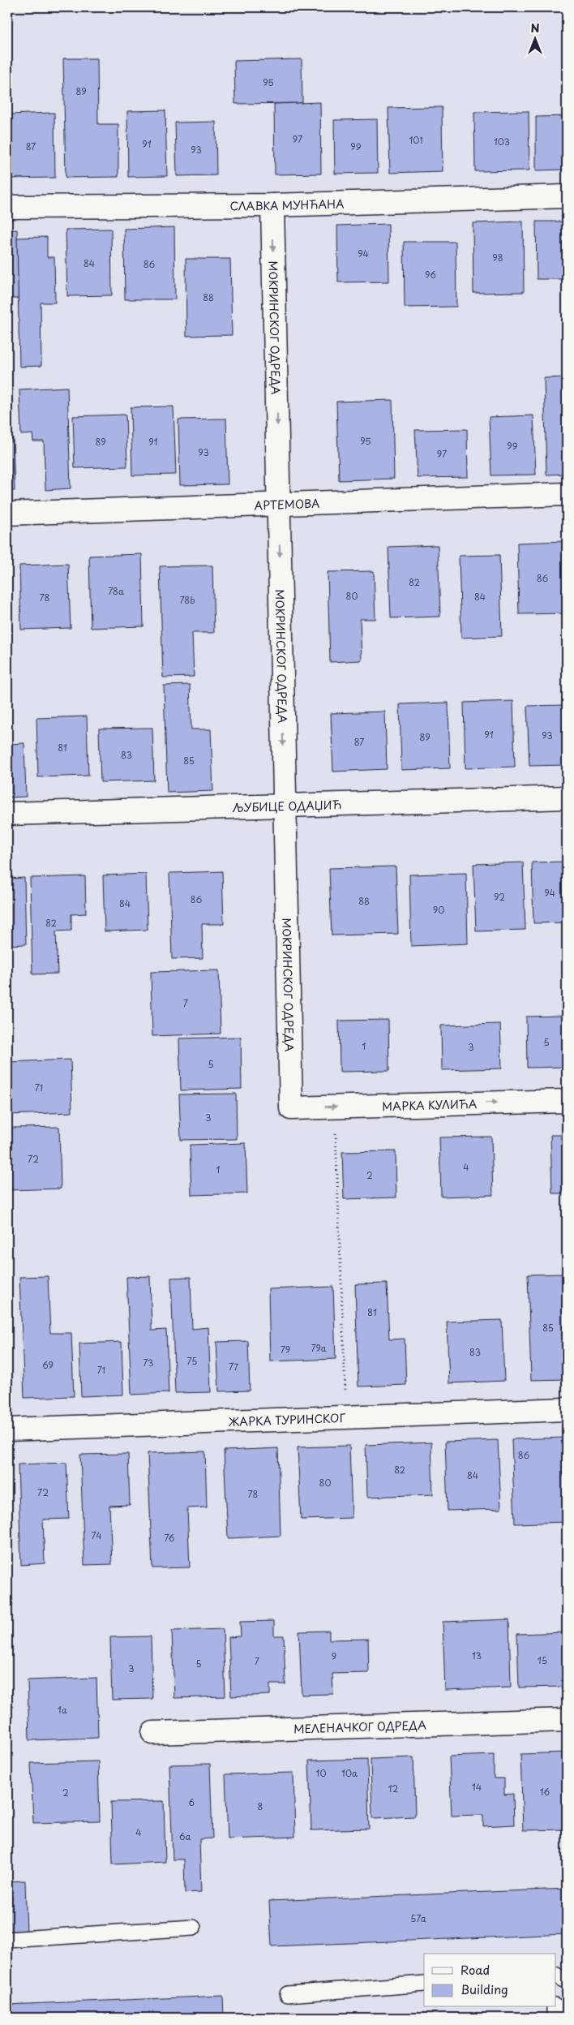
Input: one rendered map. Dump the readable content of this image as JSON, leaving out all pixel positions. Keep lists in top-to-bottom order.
{
  "streets": {
    "street": [
      "СЛАВКА МУНЋАНА",
      "МОКРИНСКОГ ОДРЕДА",
      "АРТЕМОВА",
      "ЉУБИЦЕ ОДАЏИЋ",
      "МАРКА КУЛИЋА",
      "ЖАРКА ТУРИНСКОГ",
      "МЕЛЕНАЧКОГ ОДРЕДА"
    ]
  },
  "crossings": [
    ["СЛАВКА МУНЋАНА", "МОКРИНСКОГ ОДРЕДА"],
    ["МОКРИНСКОГ ОДРЕДА", "АРТЕМОВА"],
    ["МОКРИНСКОГ ОДРЕДА", "ЉУБИЦЕ ОДАЏИЋ"],
    ["МОКРИНСКОГ ОДРЕДА", "МАРКА КУЛИЋА"]
  ],
  "one_way": ["МОКРИНСКОГ ОДРЕДА", "МАРКА КУЛИЋА"],
  "house_numbers": [
    "95",
    "89",
    "97",
    "101",
    "103",
    "91",
    "87",
    "99",
    "93",
    "94",
    "98",
    "84",
    "86",
    "96",
    "88",
    "95",
    "89",
    "91",
    "99",
    "93",
    "97",
    "86",
    "82",
    "78a",
    "80",
    "84",
    "78",
    "78b",
    "91",
    "93",
    "89",
    "87",
    "81",
    "83",
    "85",
    "94",
    "92",
    "86",
    "88",
    "84",
    "90",
    "82",
    "7",
    "5",
    "1",
    "3",
    "5",
    "71",
    "3",
    "72",
    "4",
    "1",
    "2",
    "81",
    "85",
    "79a",
    "79",
    "83",
    "75",
    "73",
    "69",
    "77",
    "71",
    "86",
    "82",
    "84",
    "80",
    "72",
    "78",
    "74",
    "76",
    "13",
    "9",
    "15",
    "7",
    "5",
    "3",
    "1a",
    "10",
    "10a",
    "14",
    "12",
    "16",
    "2",
    "6",
    "8",
    "4",
    "6a",
    "57a"
  ],
  "legend": ["Road", "Building"],
  "north": "top"
}
